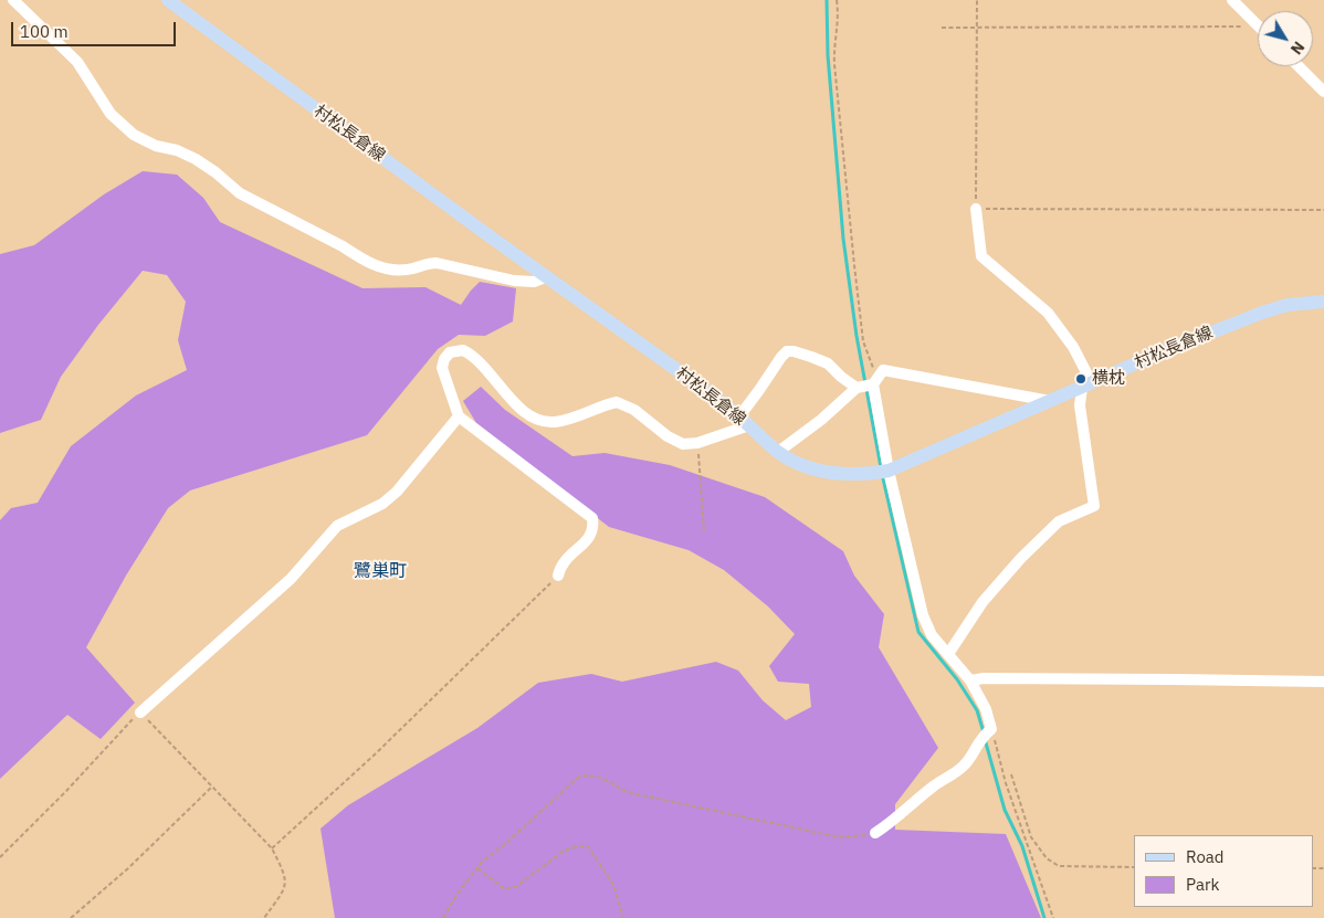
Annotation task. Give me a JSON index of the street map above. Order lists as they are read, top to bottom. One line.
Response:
{"streets":{"main road":["村松長倉線"]},"districts":["鷺巣町"],"places":["横枕"],"legend":["Road","Park"],"scale_bar":"100 m","north":"bottom right"}
